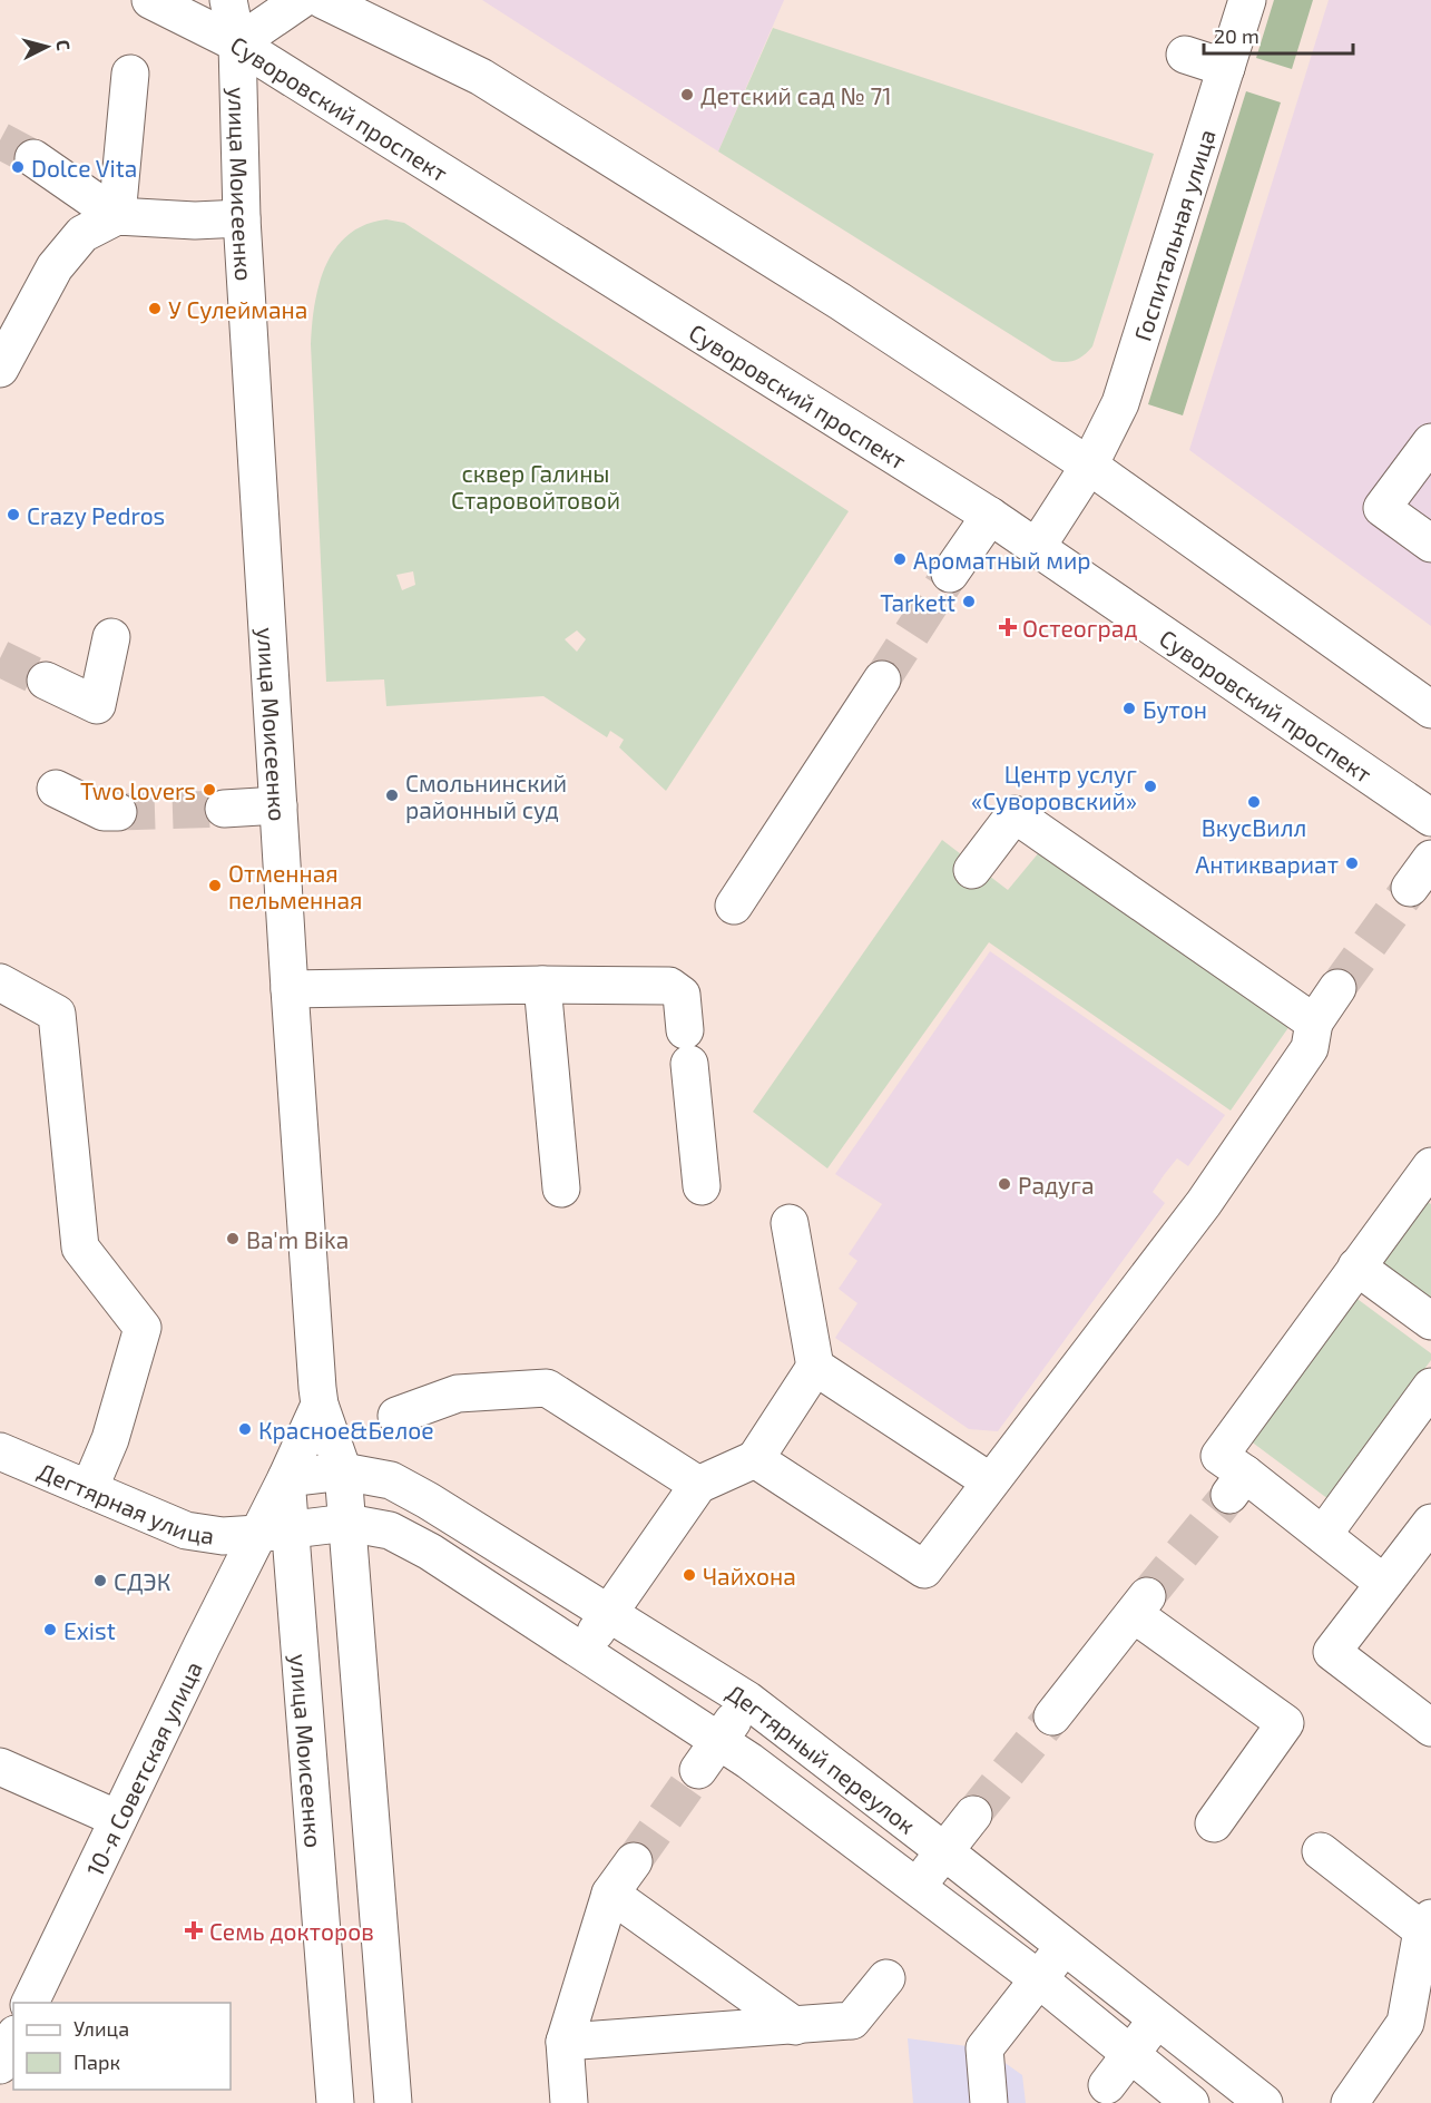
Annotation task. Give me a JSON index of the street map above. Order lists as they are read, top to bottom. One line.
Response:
{"streets":{"street":["Суворовский проспект","улица Моисеенко","Госпитальная улица","Дегтярная улица","Дегтярный переулок","10-я Советская улица"]},"crossings":[["Суворовский проспект","улица Моисеенко"],["Суворовский проспект","Госпитальная улица"],["улица Моисеенко","Дегтярная улица"],["улица Моисеенко","Дегтярный переулок"],["улица Моисеенко","10-я Советская улица"],["Дегтярная улица","Дегтярный переулок"],["Дегтярная улица","10-я Советская улица"]],"parks":["сквер Галины Старовойтовой"],"places":{"other":["Детский сад № 71","Dolce Vita","У Сулеймана","Crazy Pedros","Ароматный мир","Tarkett","Бутон","Центр услуг «Суворовский»","Two lovers","Смольнинский районный суд","ВкусВилл","Антиквариат","Отменная пельменная","Радуга","Ba'm Bika","Красное&Белое","Чайхона","СДЭК","Exist"],"health":["Остеоград","Семь докторов"]},"legend":["Улица","Парк"],"scale_bar":"20 m","north":"right"}
